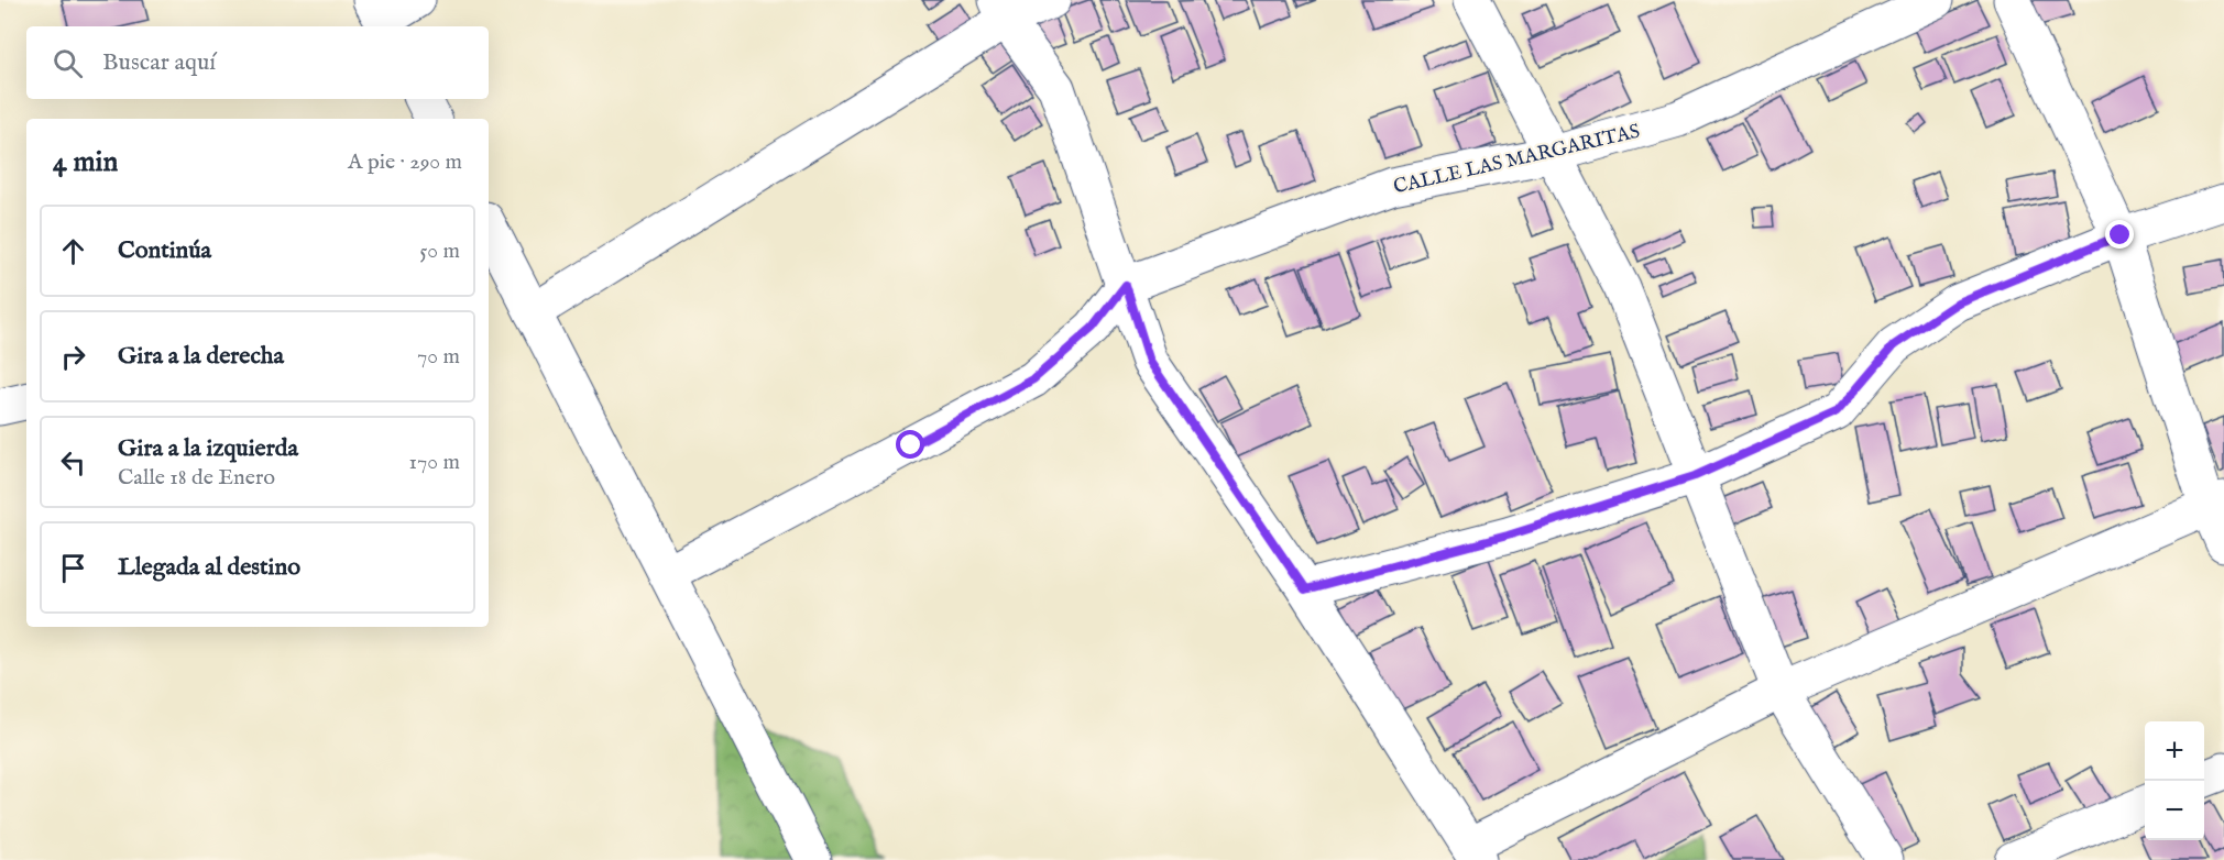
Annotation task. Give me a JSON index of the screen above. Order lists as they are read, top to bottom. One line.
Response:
{"streets":{"street":["CALLE LAS MARGARITAS"]},"page":{"search":"Buscar aquí","heading":["4 min","A pie · 290 m"],"list":[["Continúa","50 m"],["Gira a la derecha","70 m"],["Gira a la izquierda","Calle 18 de Enero","170 m"],"Llegada al destino"],"map_buttons":["+","−"]}}
